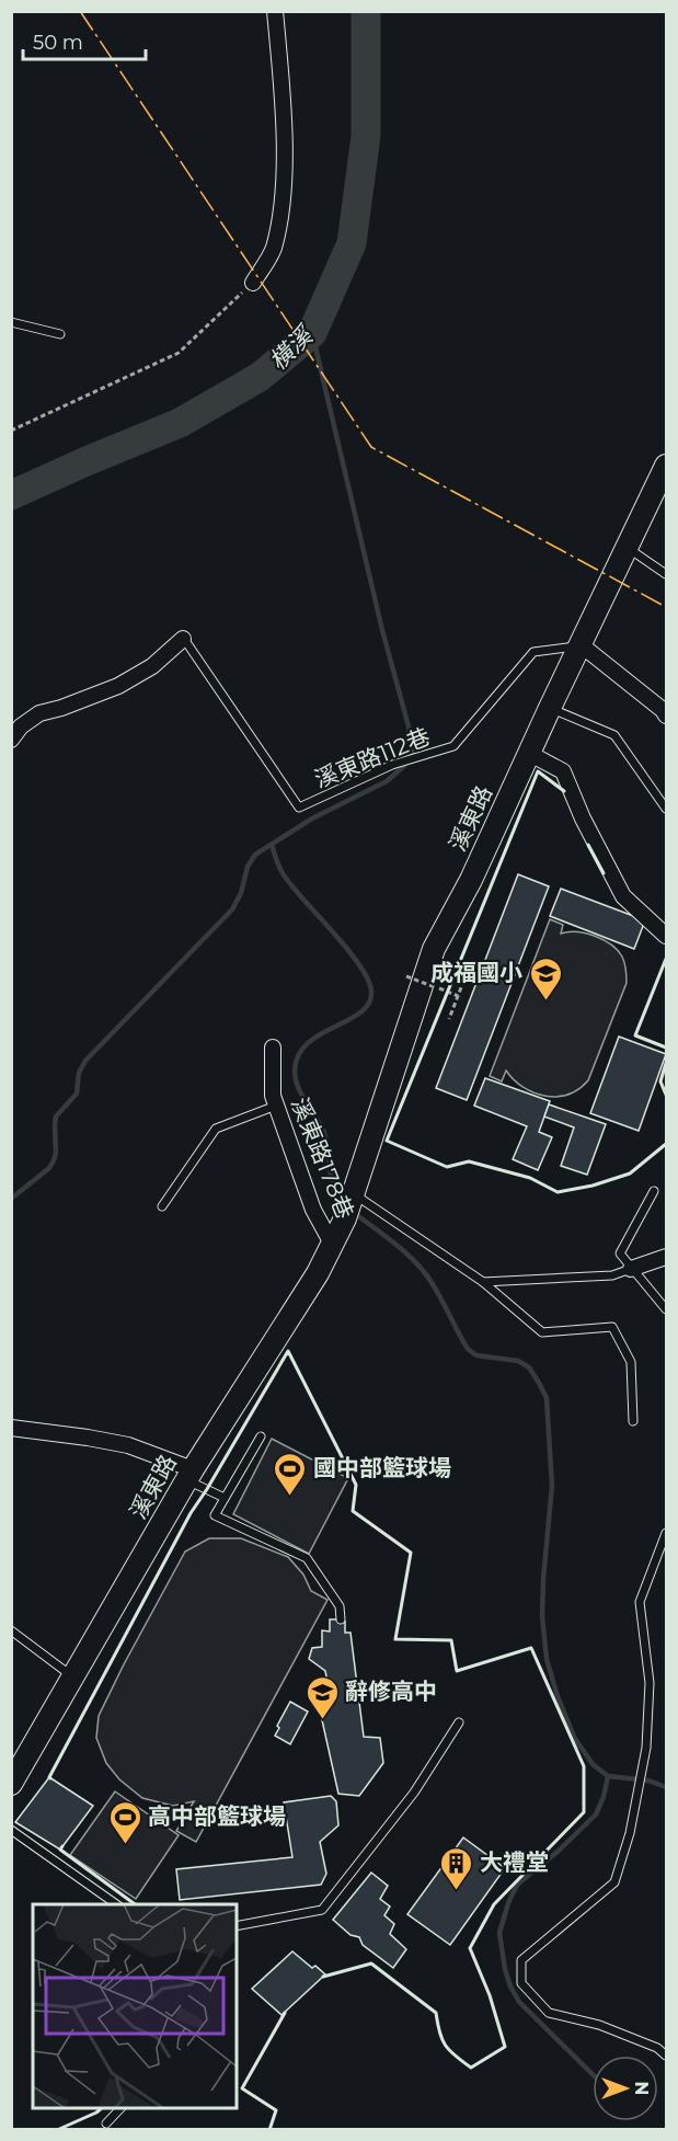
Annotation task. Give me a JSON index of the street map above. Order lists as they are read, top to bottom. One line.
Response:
{"streets":{"main road":["溪東路"],"street":["溪東路178巷"],"lane":["溪東路112巷"]},"crossings":[["溪東路112巷","溪東路"],["溪東路","溪東路178巷"]],"water":["橫溪"],"places":{"school or university":["成福國小","辭修高中"],"sports":["國中部籃球場","高中部籃球場"],"building":["大禮堂"]},"scale_bar":"50 m","north":"right"}
